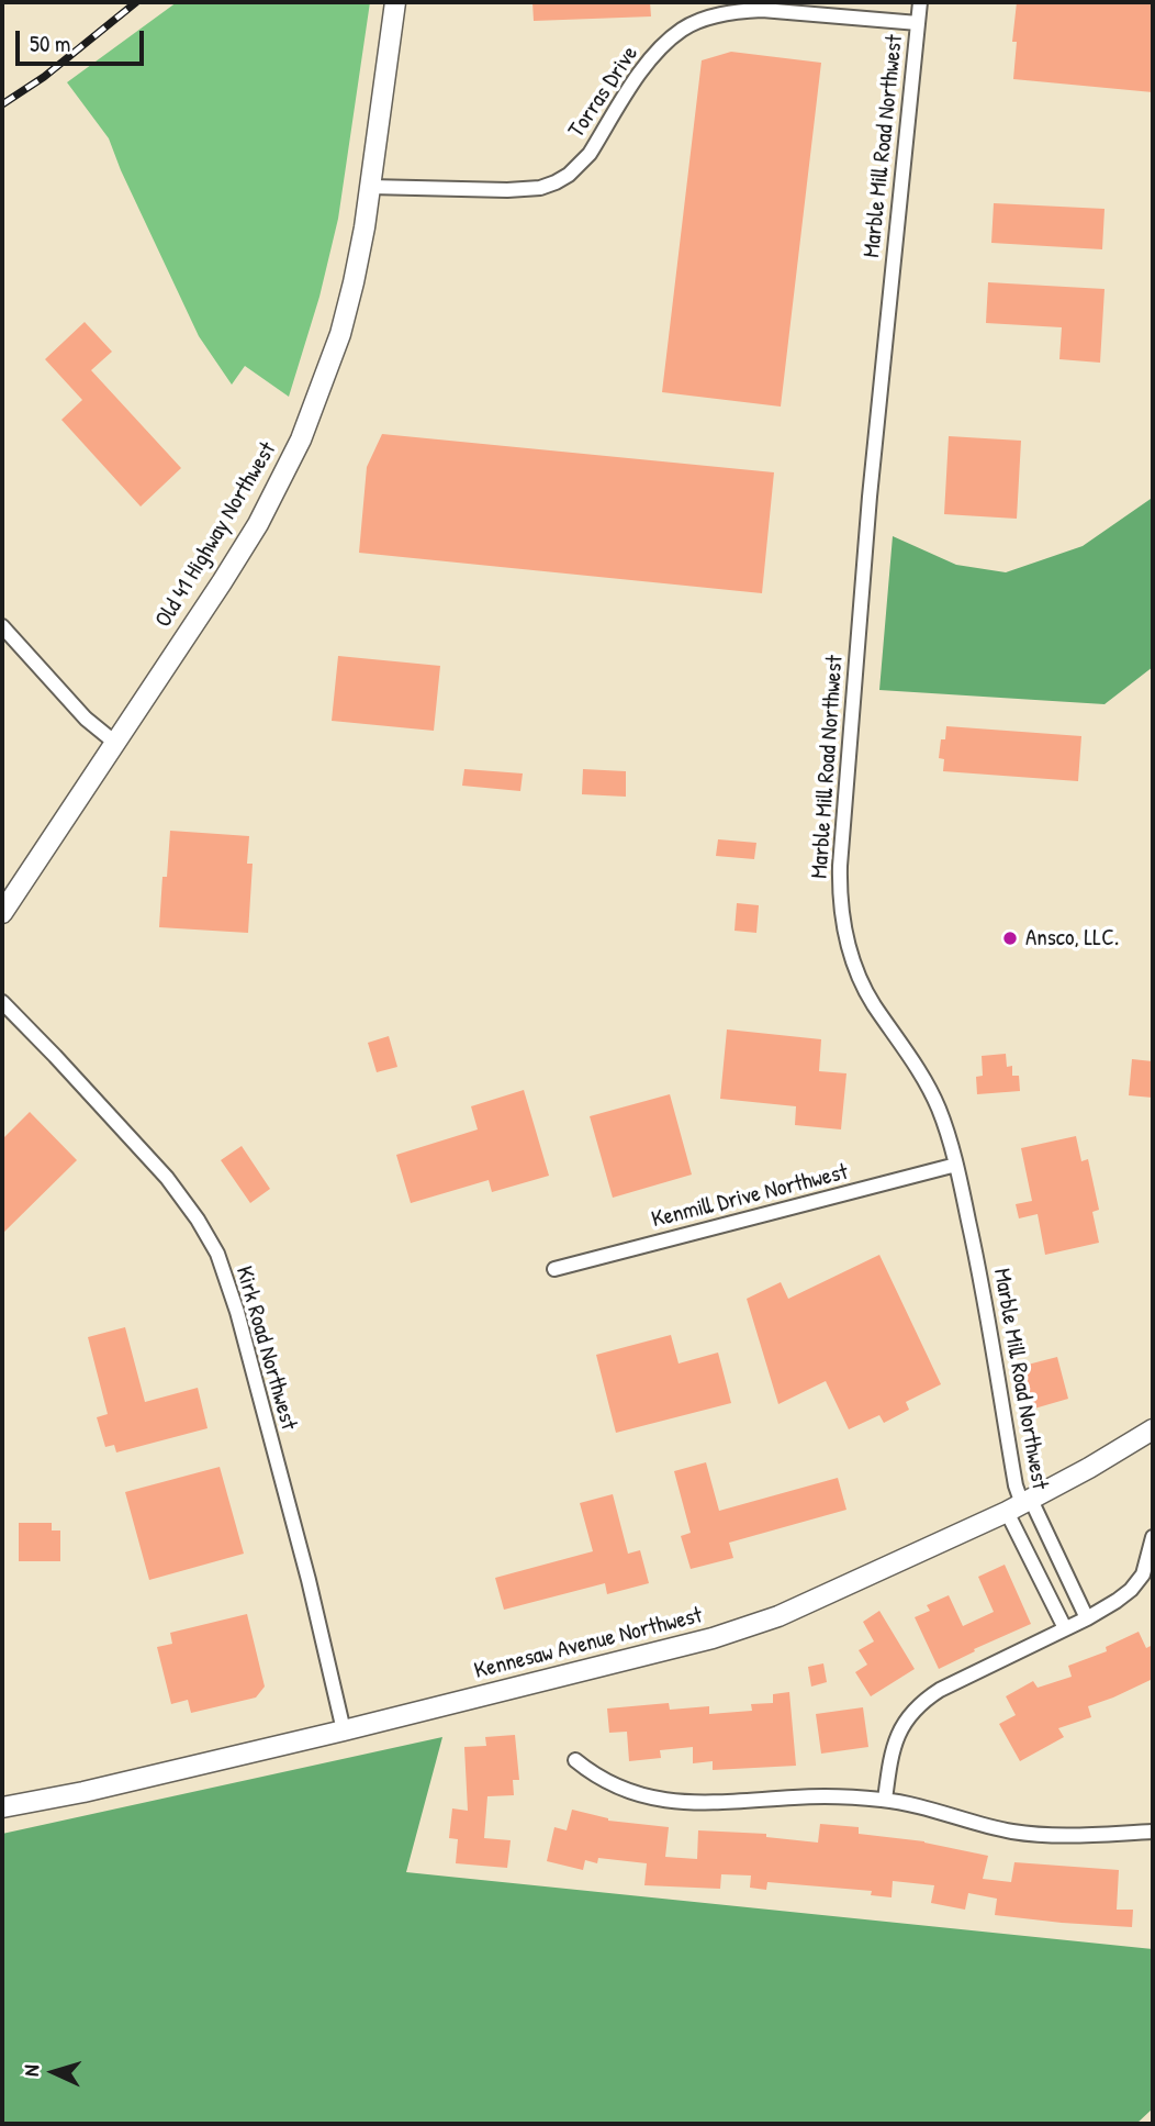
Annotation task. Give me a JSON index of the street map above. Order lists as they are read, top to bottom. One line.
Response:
{"streets":{"street":["Torras Drive","Marble Mill Road Northwest","Old 41 Highway Northwest","Kenmill Drive Northwest","Kirk Road Northwest","Kennesaw Avenue Northwest"]},"crossings":[["Torras Drive","Marble Mill Road Northwest"],["Torras Drive","Old 41 Highway Northwest"],["Marble Mill Road Northwest","Kenmill Drive Northwest"],["Marble Mill Road Northwest","Kennesaw Avenue Northwest"],["Kirk Road Northwest","Kennesaw Avenue Northwest"]],"places":["Ansco, LLC."],"scale_bar":"50 m","north":"left"}
